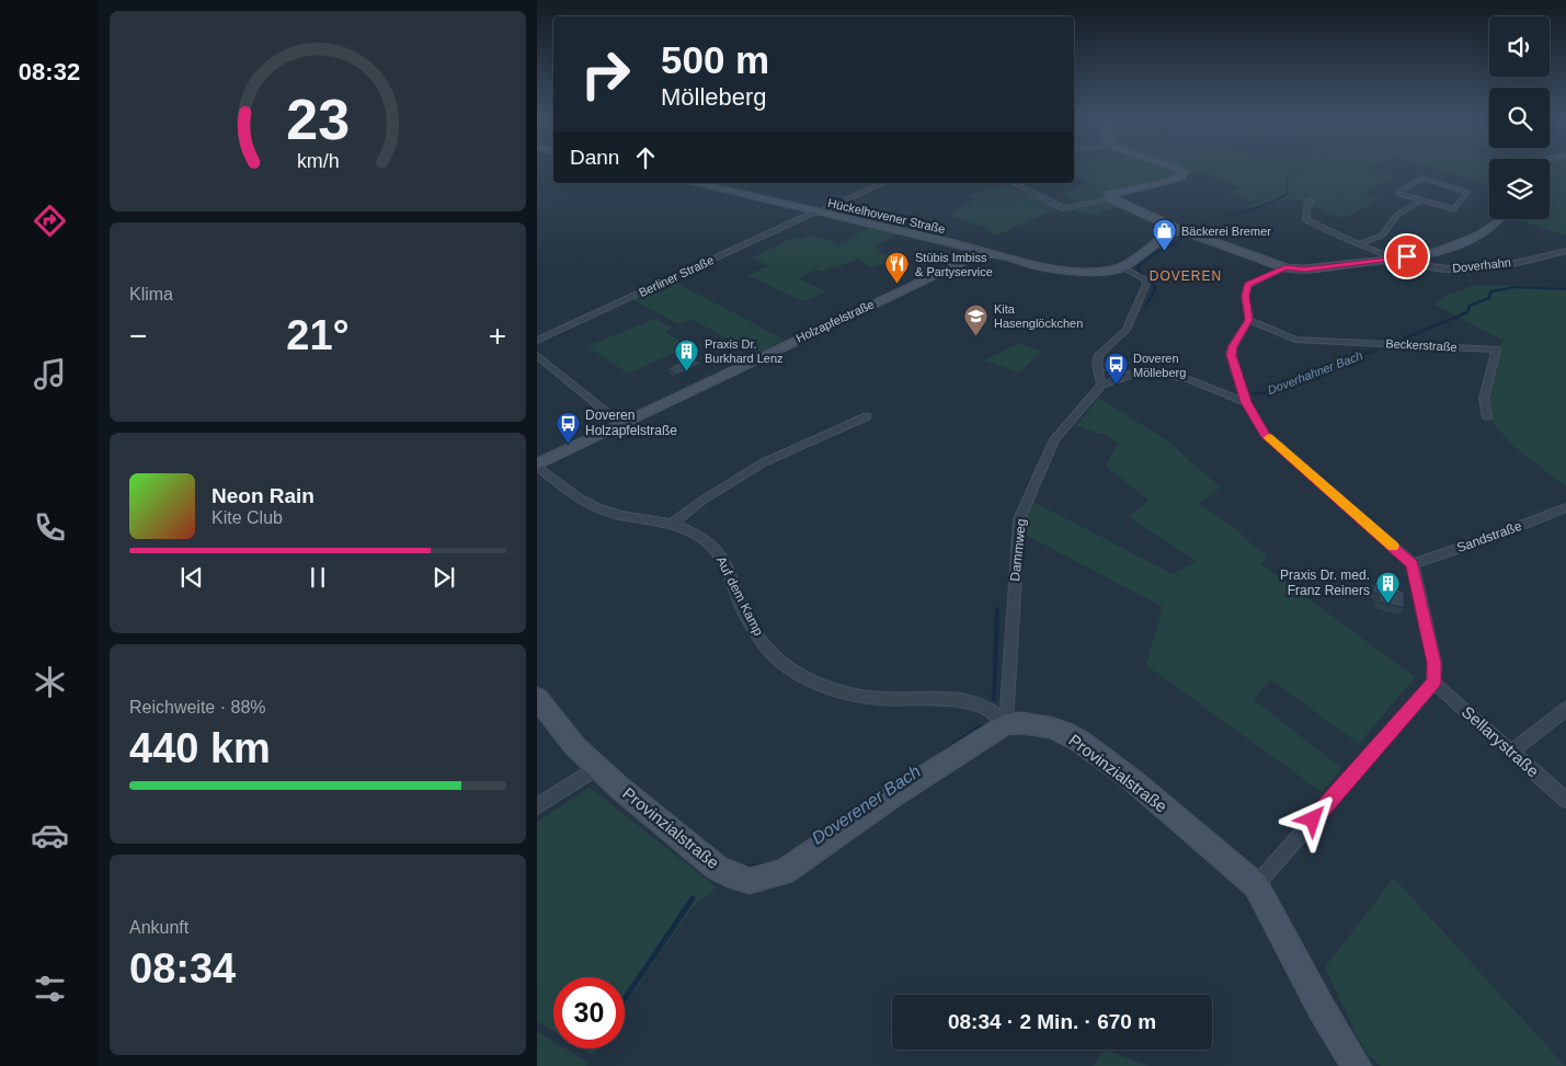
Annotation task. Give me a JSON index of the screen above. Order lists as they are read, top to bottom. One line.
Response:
{"streets":{"street":["Hückelhovener Straße","Doverhahn","Berliner Straße","Holzapfelstraße","Beckerstraße","Sandstraße","Dammweg","Auf dem Kamp","Sellarystraße","Provinzialstraße"]},"crossings":[["Hückelhovener Straße","Berliner Straße"],["Hückelhovener Straße","Holzapfelstraße"],["Holzapfelstraße","Auf dem Kamp"],["Dammweg","Auf dem Kamp"],["Dammweg","Provinzialstraße"],["Auf dem Kamp","Provinzialstraße"]],"districts":["DOVEREN"],"water":["Doverhahner Bach","Doverener Bach"],"places":{"shop":["Bäckerei Bremer"],"restaurant":["Stübis Imbiss & Partyservice"],"school or university":["Kita Hasenglöckchen"],"building":["Praxis Dr. Burkhard Lenz","Praxis Dr. med. Franz Reiners"],"bus stop":["Doveren Mölleberg","Doveren Holzapfelstraße"]},"page":{"tabs":"08:32","turn":["500 m","Mölleberg"],"then":"Dann","tile":["Klima",["Reichweite · 88%","440 km"],["Ankunft","08:34"]],"heat":["−","21°","+"],"song":["Neon Rain","Kite Club"],"limit":"30","trip":"08:34 · 2 Min. · 670 m","gauge":["23","km/h"]}}
